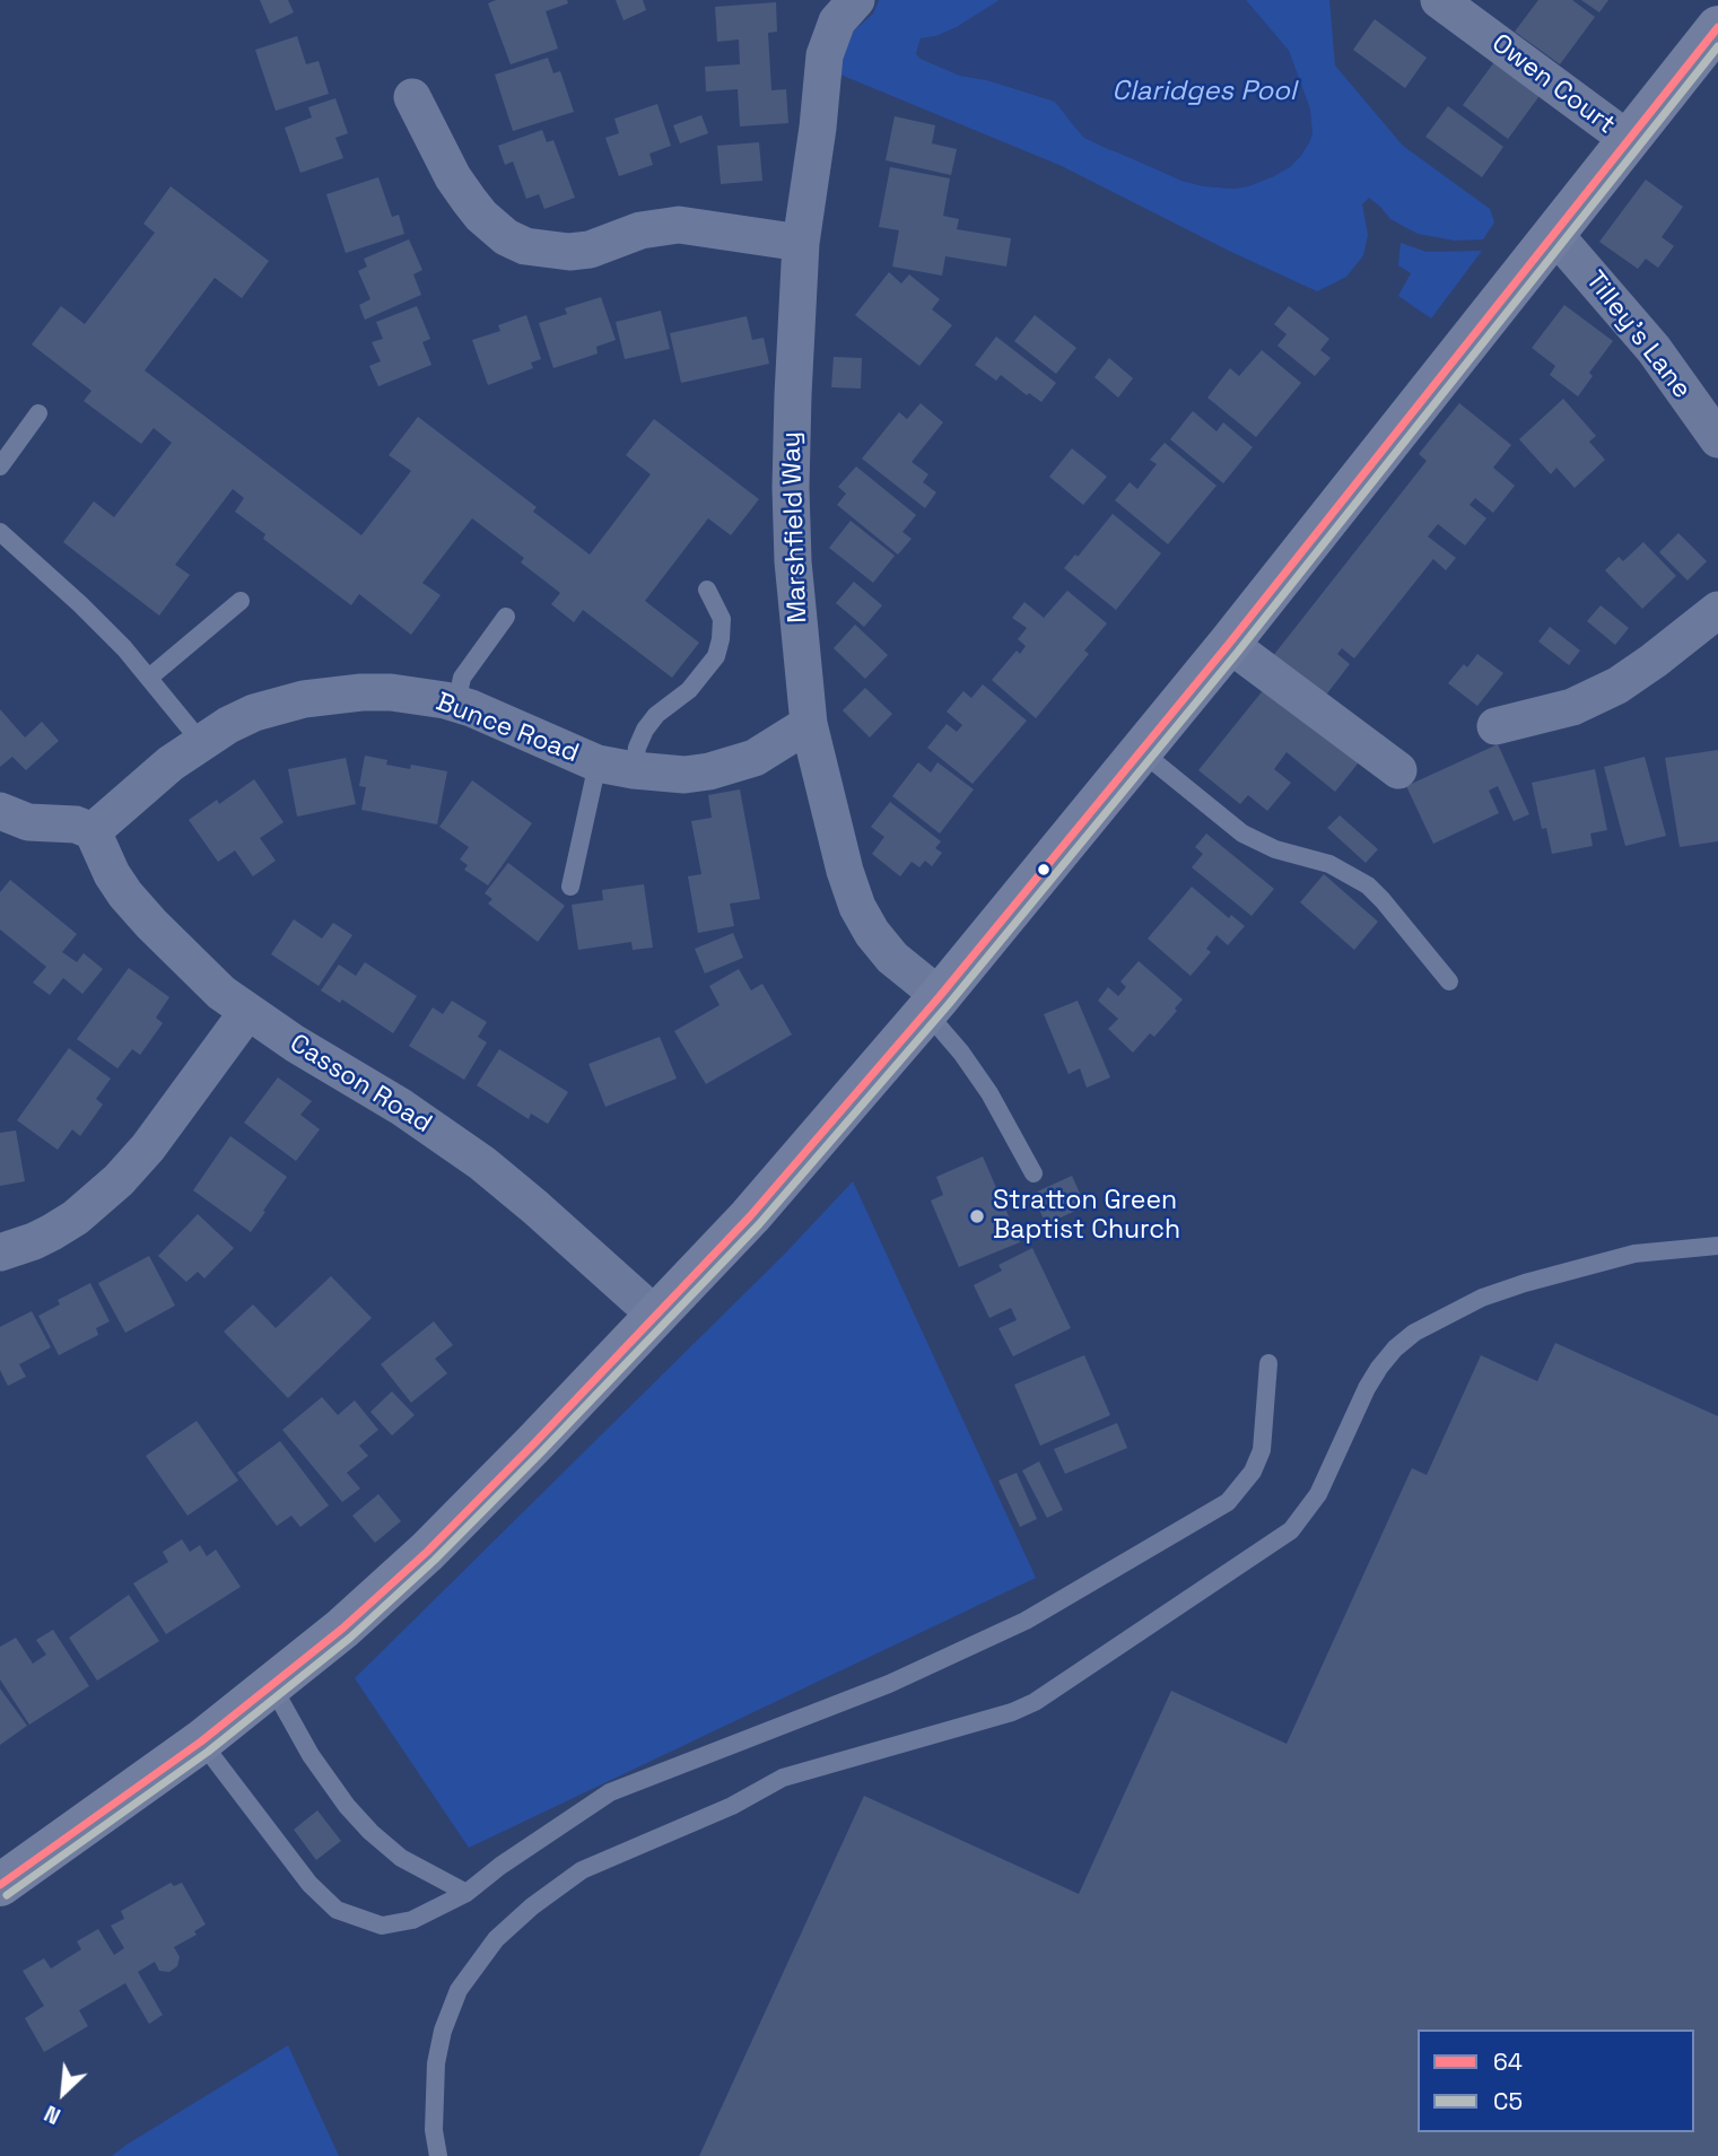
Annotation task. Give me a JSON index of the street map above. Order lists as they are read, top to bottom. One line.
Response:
{"streets":{"street":["Owen Court","Tilley's Lane","Marshfield Way","Bunce Road","Casson Road"]},"crossings":[["Marshfield Way","Bunce Road"],["Bunce Road","Casson Road"]],"water":["Claridges Pool"],"places":["Stratton Green Baptist Church"],"lines":["transit line 64","transit line C5"],"legend":["64","C5"],"north":"bottom left"}
